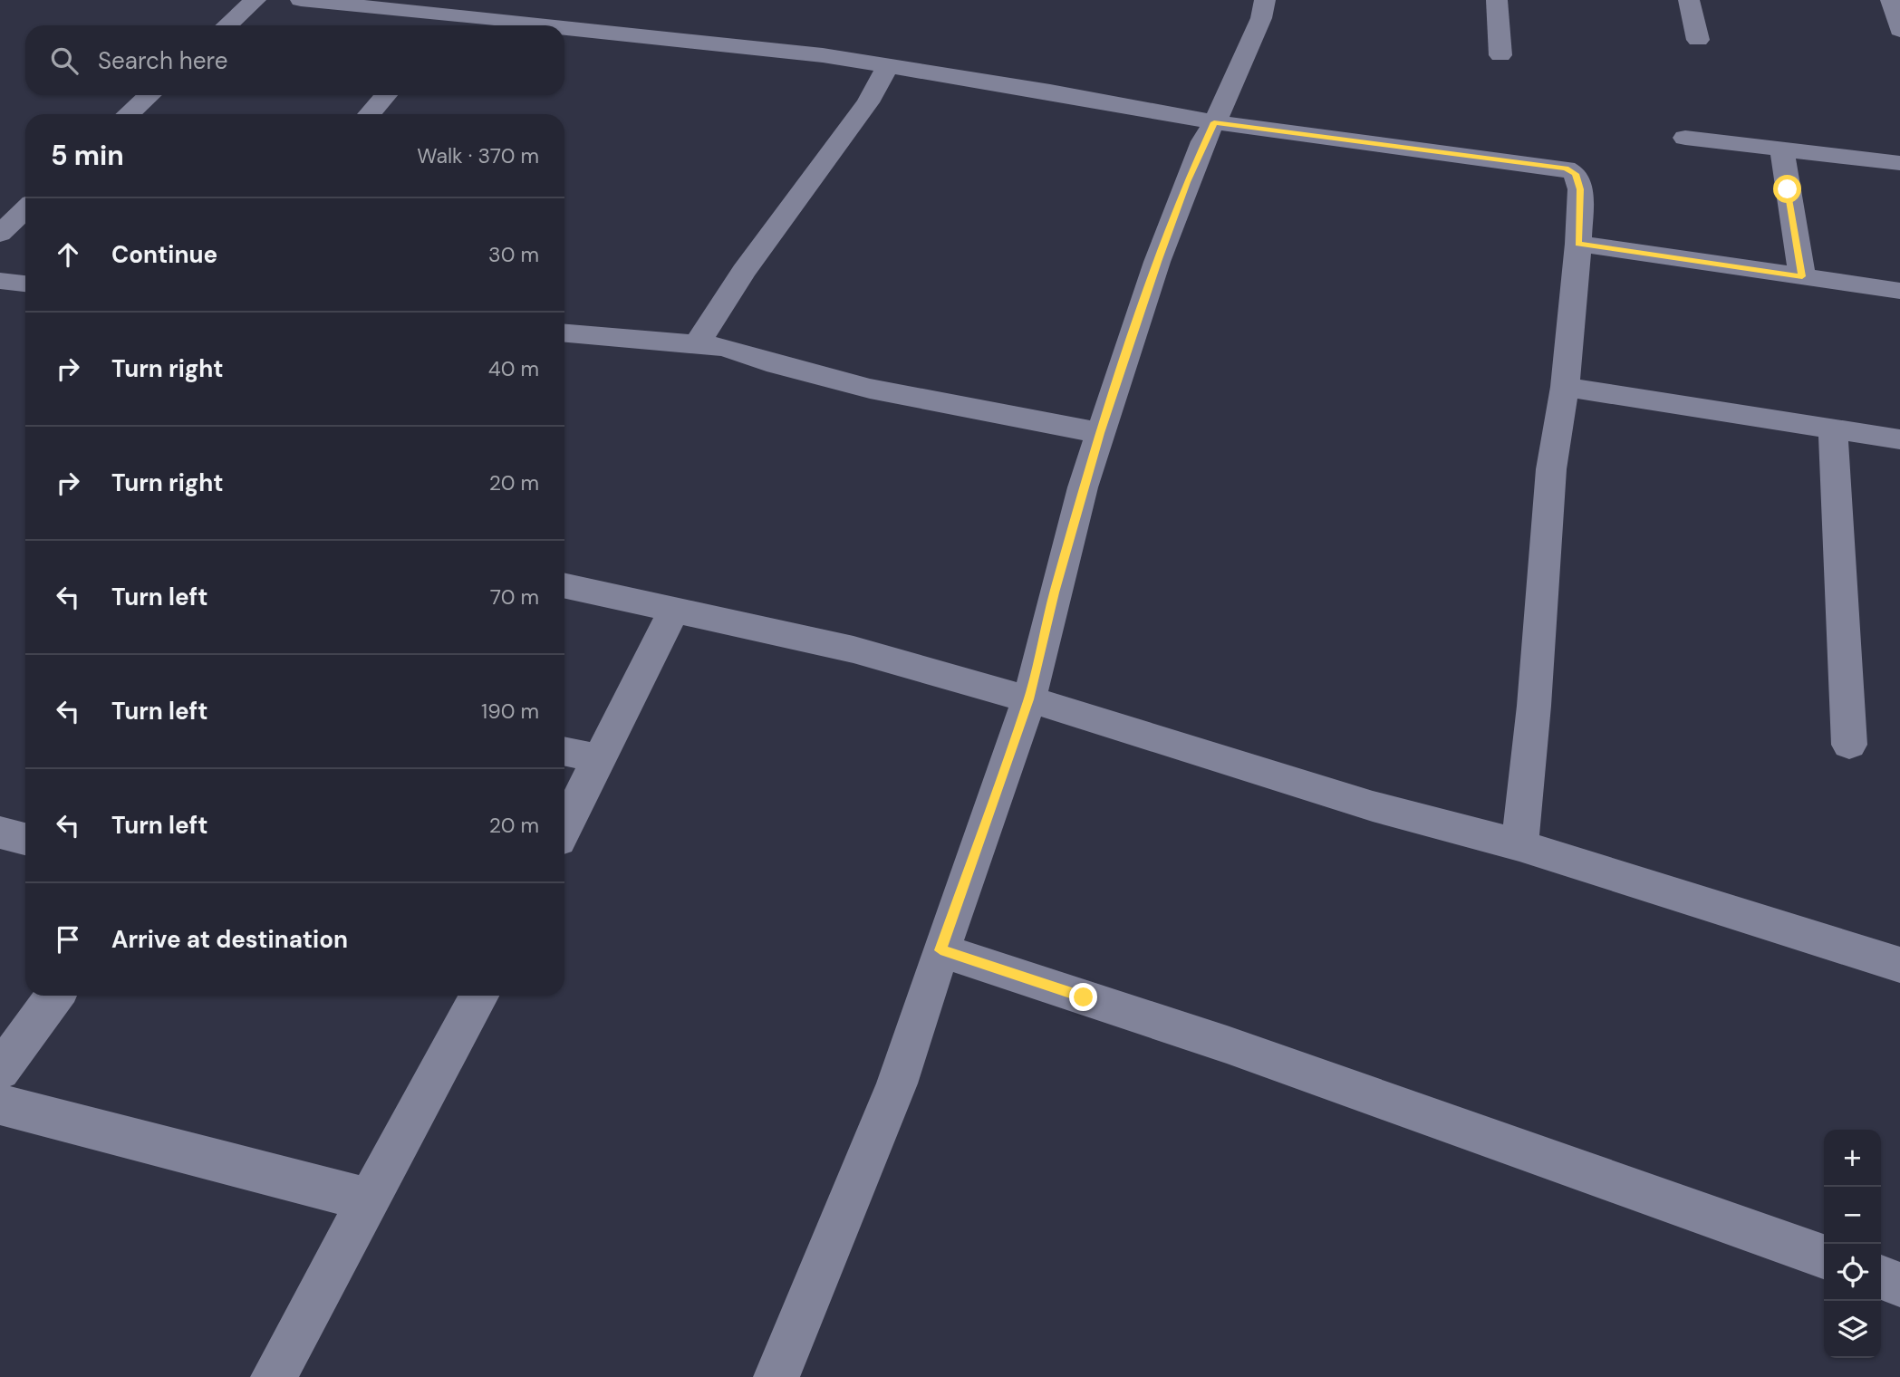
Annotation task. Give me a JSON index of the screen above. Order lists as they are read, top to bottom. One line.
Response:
{"page":{"search":"Search here","heading":["5 min","Walk · 370 m"],"list":[["Continue","30 m"],["Turn right","40 m"],["Turn right","20 m"],["Turn left","70 m"],["Turn left","190 m"],["Turn left","20 m"],"Arrive at destination"],"map_buttons":["+","−"]}}
